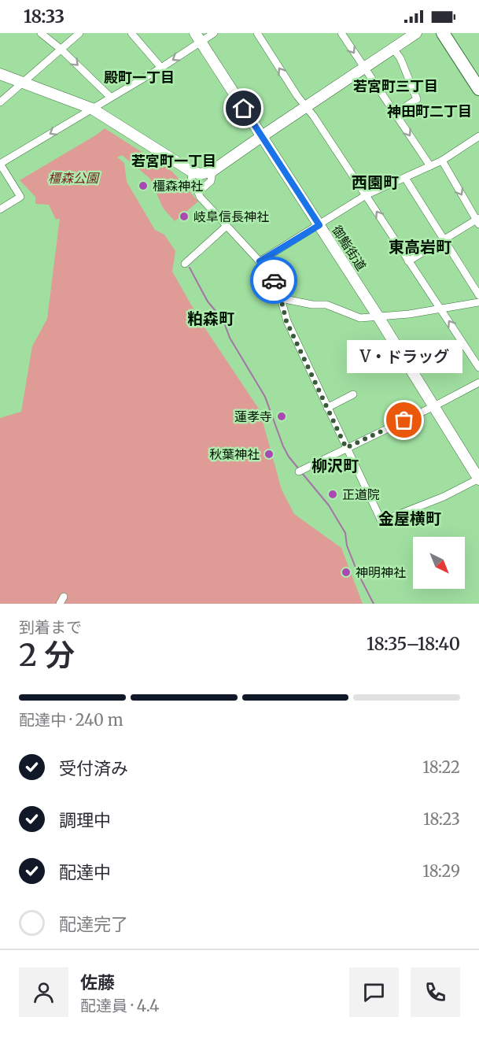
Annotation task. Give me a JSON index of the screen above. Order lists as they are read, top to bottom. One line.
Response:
{"streets":{"street":["御鮨街道"]},"districts":["殿町一丁目","若宮町三丁目","神田町二丁目","若宮町一丁目","西園町","東高岩町","粕森町","柳沢町","金屋横町"],"parks":["橿森公園"],"places":["橿森神社","岐阜信長神社","蓮孝寺","V・ドラッグ","秋葉神社","正道院","神明神社"],"north":"bottom right","page":{"status":"18:33","bubble":"V・ドラッグ","heading":["2 分","到着まで","18:35–18:40"],"panel":["佐藤","配達員 · 4.4"],"bar":"配達中 · 240 m","list":[["受付済み","18:22"],["調理中","18:23"],["配達中","18:29"],"配達完了"]}}
